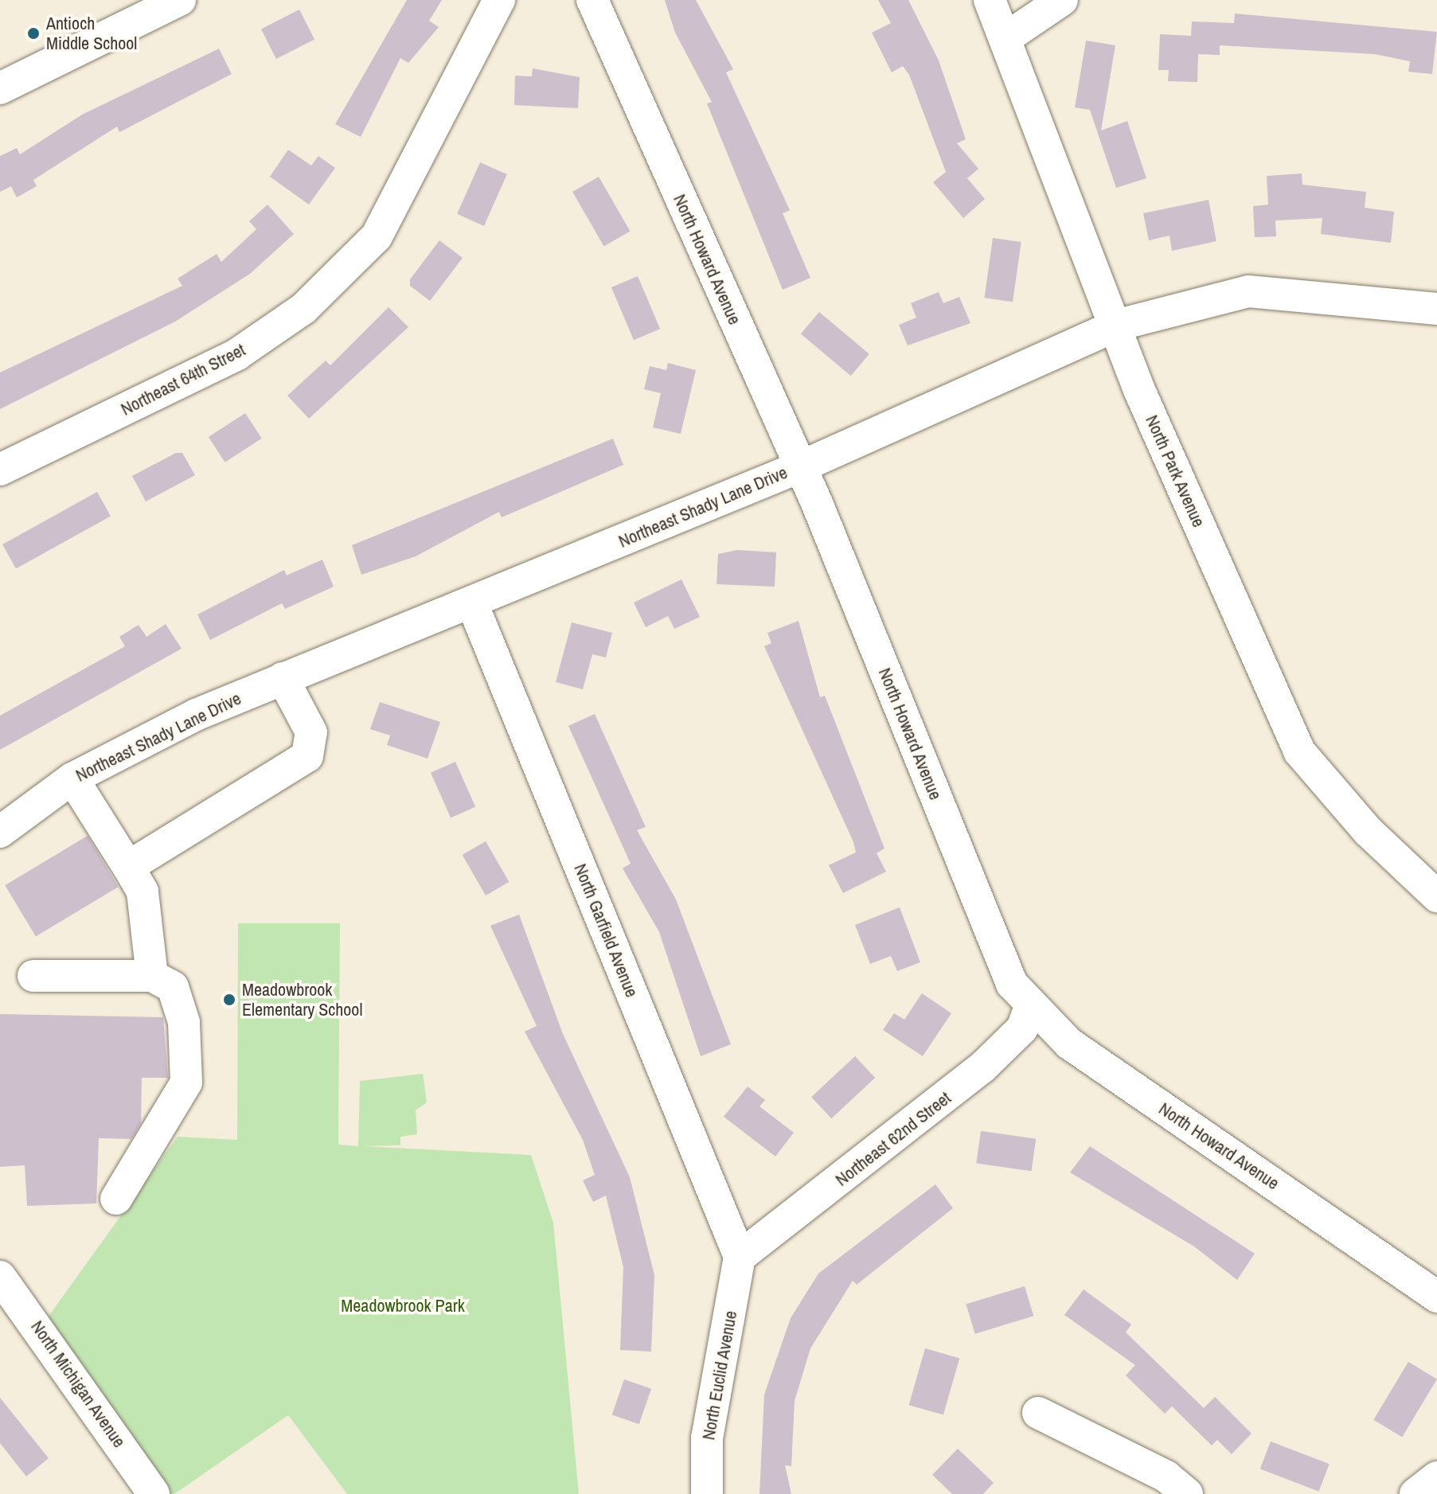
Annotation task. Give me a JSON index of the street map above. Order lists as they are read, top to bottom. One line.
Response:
{"streets":{"street":["North Howard Avenue","Northeast 64th Street","North Park Avenue","Northeast Shady Lane Drive","North Garfield Avenue","Northeast 62nd Street","North Euclid Avenue","North Michigan Avenue"]},"crossings":[["North Howard Avenue","Northeast Shady Lane Drive"],["North Howard Avenue","Northeast 62nd Street"],["North Park Avenue","Northeast Shady Lane Drive"],["Northeast Shady Lane Drive","North Garfield Avenue"],["North Garfield Avenue","Northeast 62nd Street"],["North Garfield Avenue","North Euclid Avenue"],["Northeast 62nd Street","North Euclid Avenue"]],"parks":["Meadowbrook Park"],"places":["Antioch Middle School","Meadowbrook Elementary School"]}
